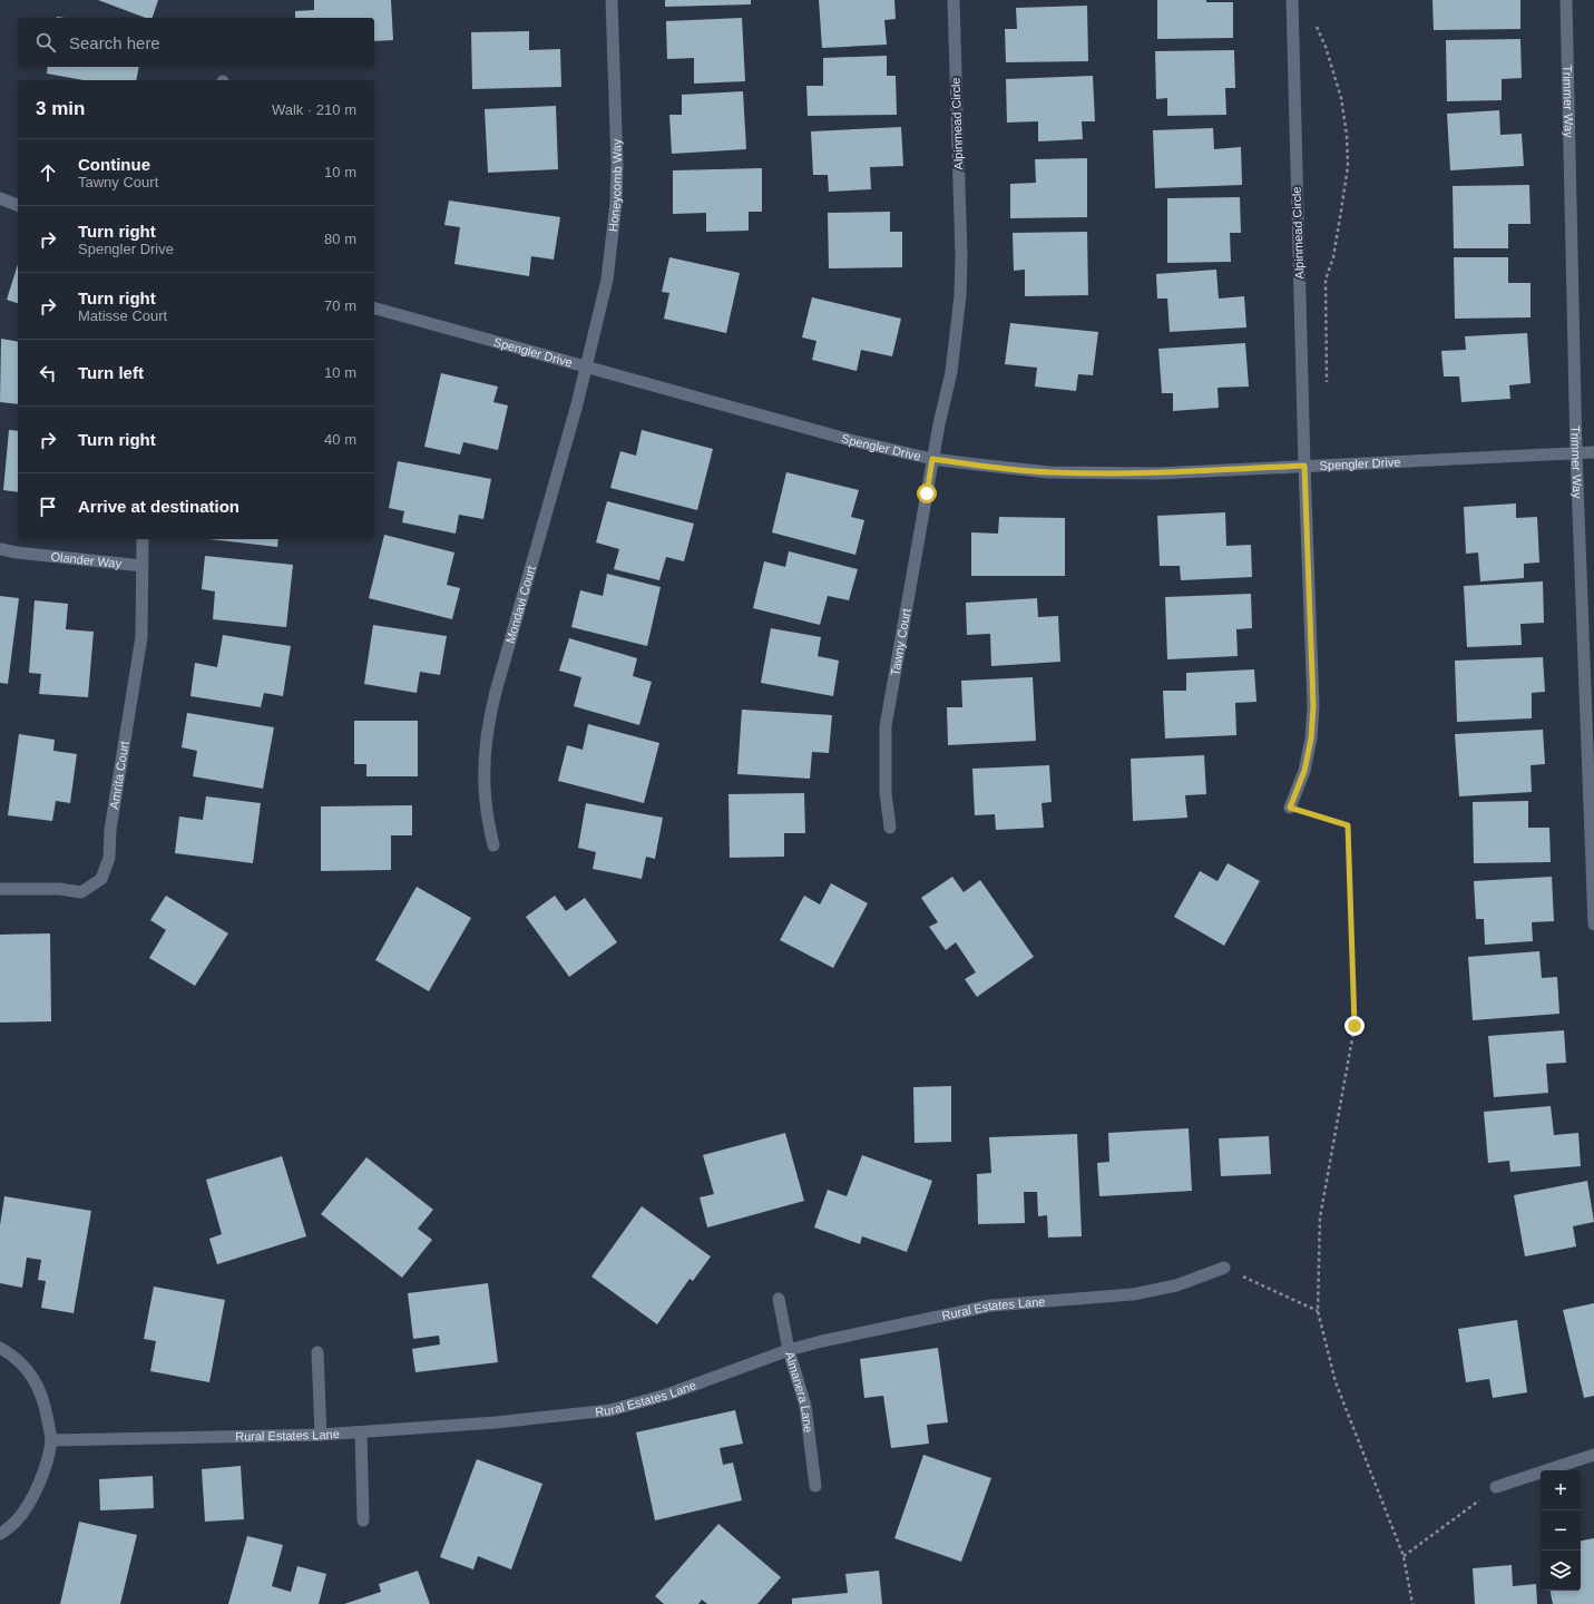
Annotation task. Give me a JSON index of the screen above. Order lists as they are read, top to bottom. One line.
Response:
{"streets":{"street":["Trimmer Way","Alpinmead Circle","Honeycomb Way","Spengler Drive","Olander Way","Mondavi Court","Tawny Court","Amrita Court","Rural Estates Lane","Almanera Lane"]},"crossings":[["Trimmer Way","Spengler Drive"],["Alpinmead Circle","Spengler Drive"],["Alpinmead Circle","Tawny Court"],["Honeycomb Way","Spengler Drive"],["Honeycomb Way","Mondavi Court"],["Spengler Drive","Mondavi Court"],["Spengler Drive","Tawny Court"],["Olander Way","Amrita Court"],["Rural Estates Lane","Almanera Lane"]],"page":{"search":"Search here","heading":["3 min","Walk · 210 m"],"list":[["Continue","Tawny Court","10 m"],["Turn right","Spengler Drive","80 m"],["Turn right","Matisse Court","70 m"],["Turn left","10 m"],["Turn right","40 m"],"Arrive at destination"],"map_buttons":["+","−"]}}
